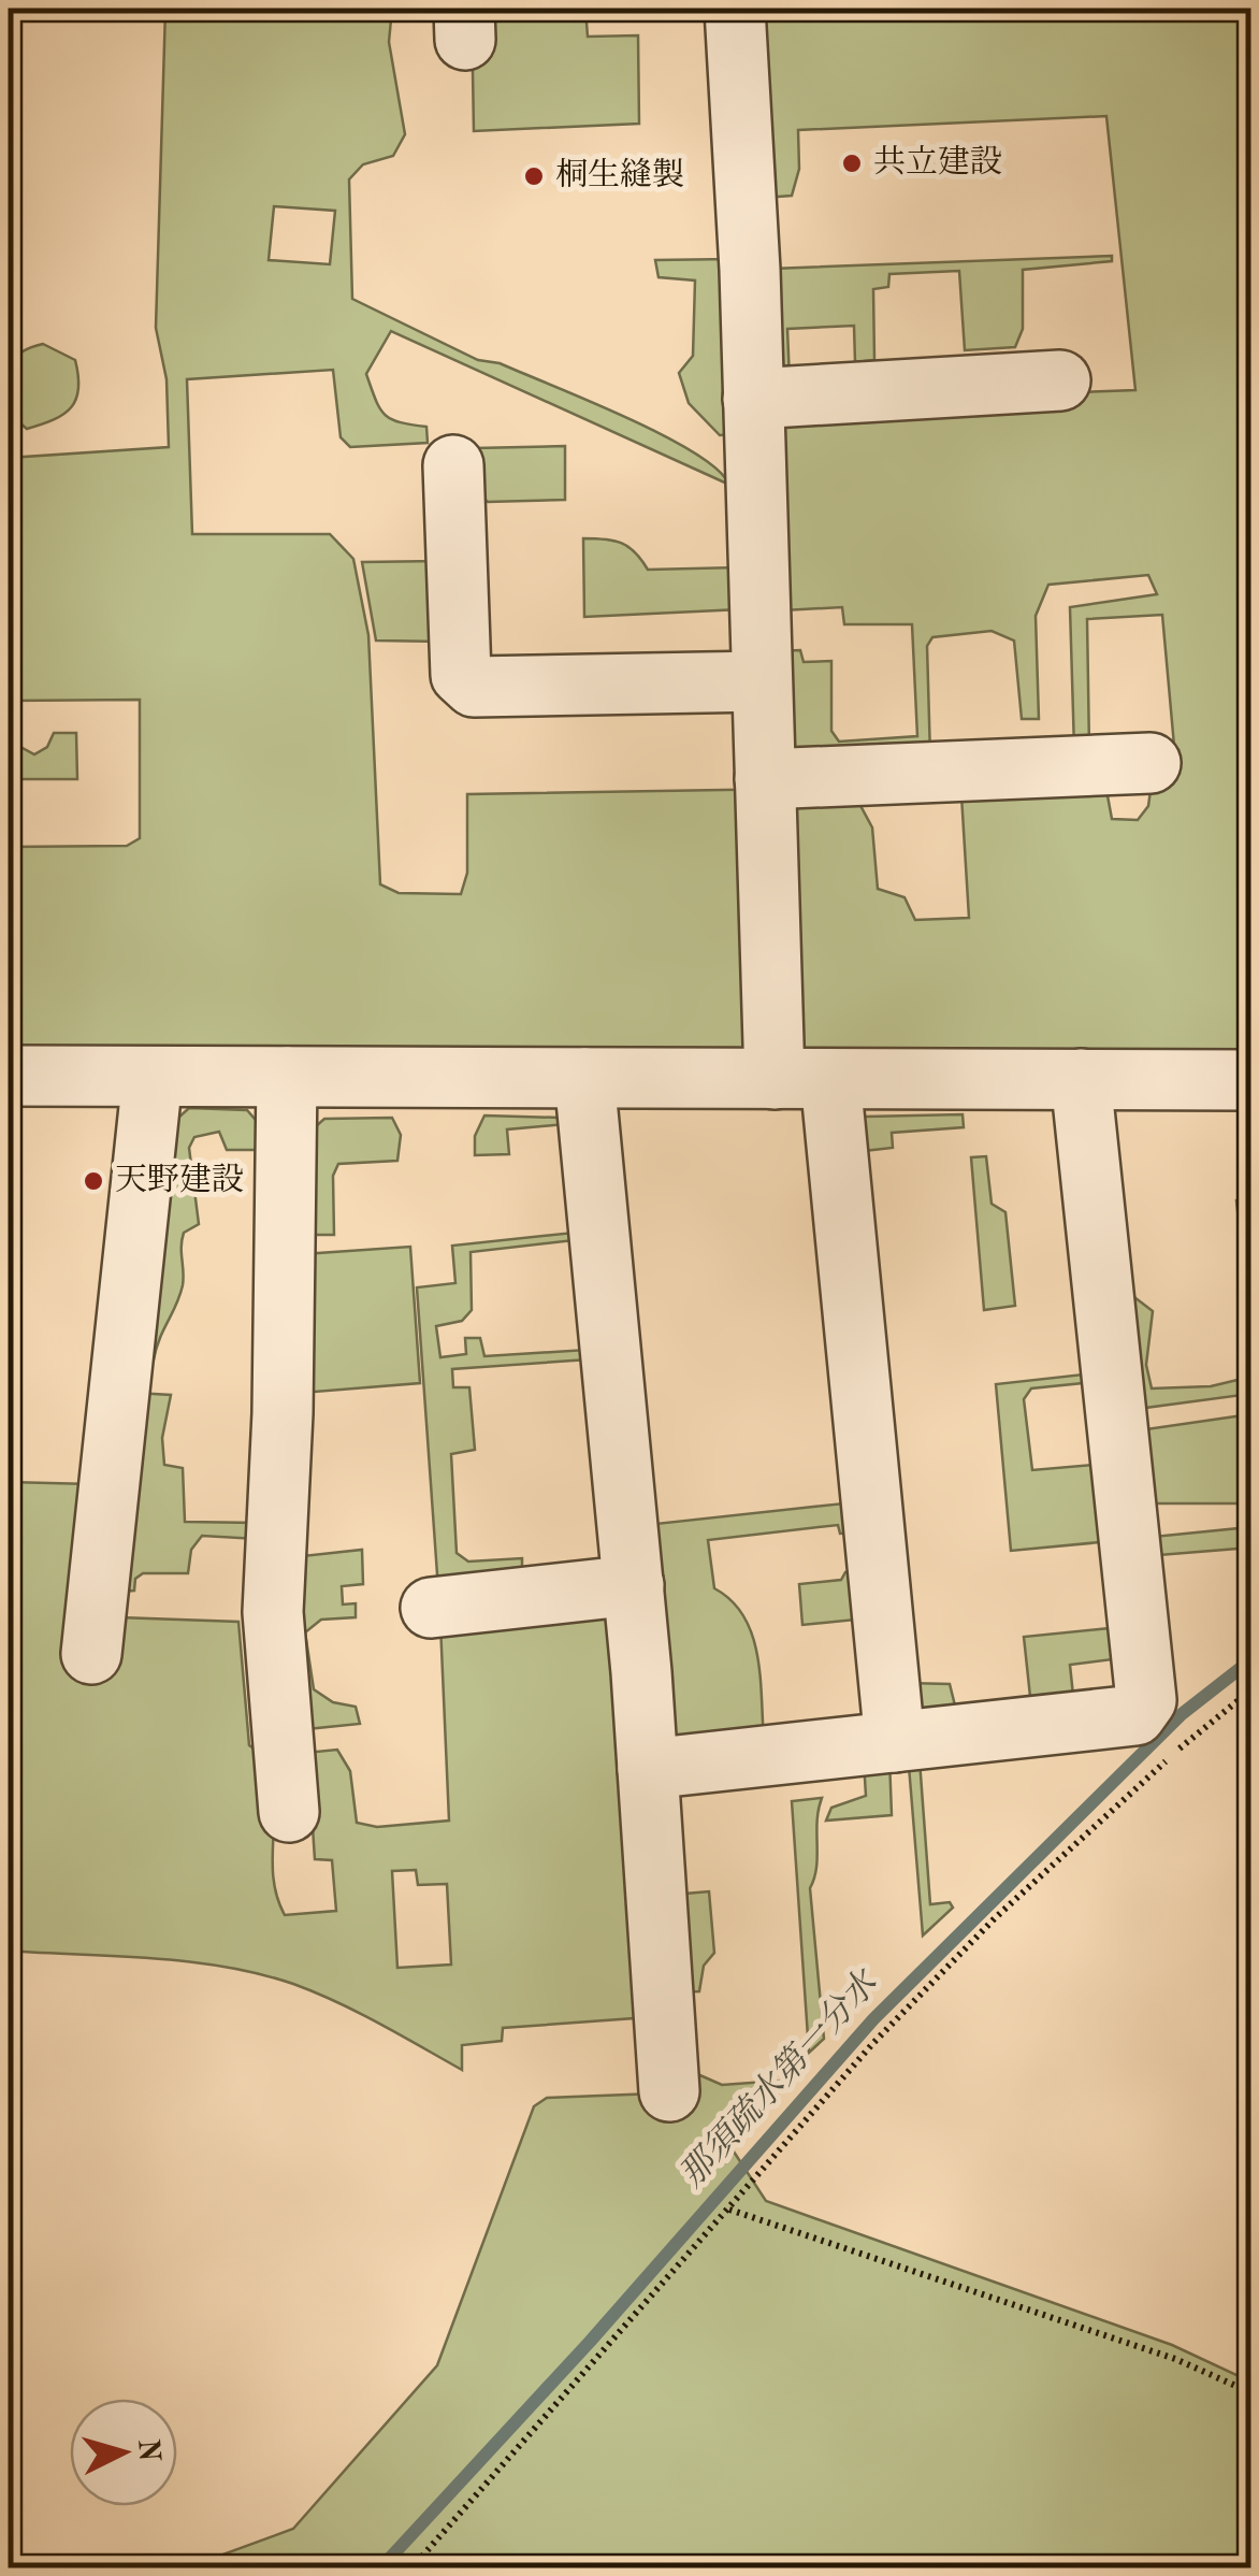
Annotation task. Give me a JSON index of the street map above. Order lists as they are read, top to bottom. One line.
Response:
{"water":["那須疏水第一分水"],"places":["共立建設","桐生縫製","天野建設"],"north":"right"}
